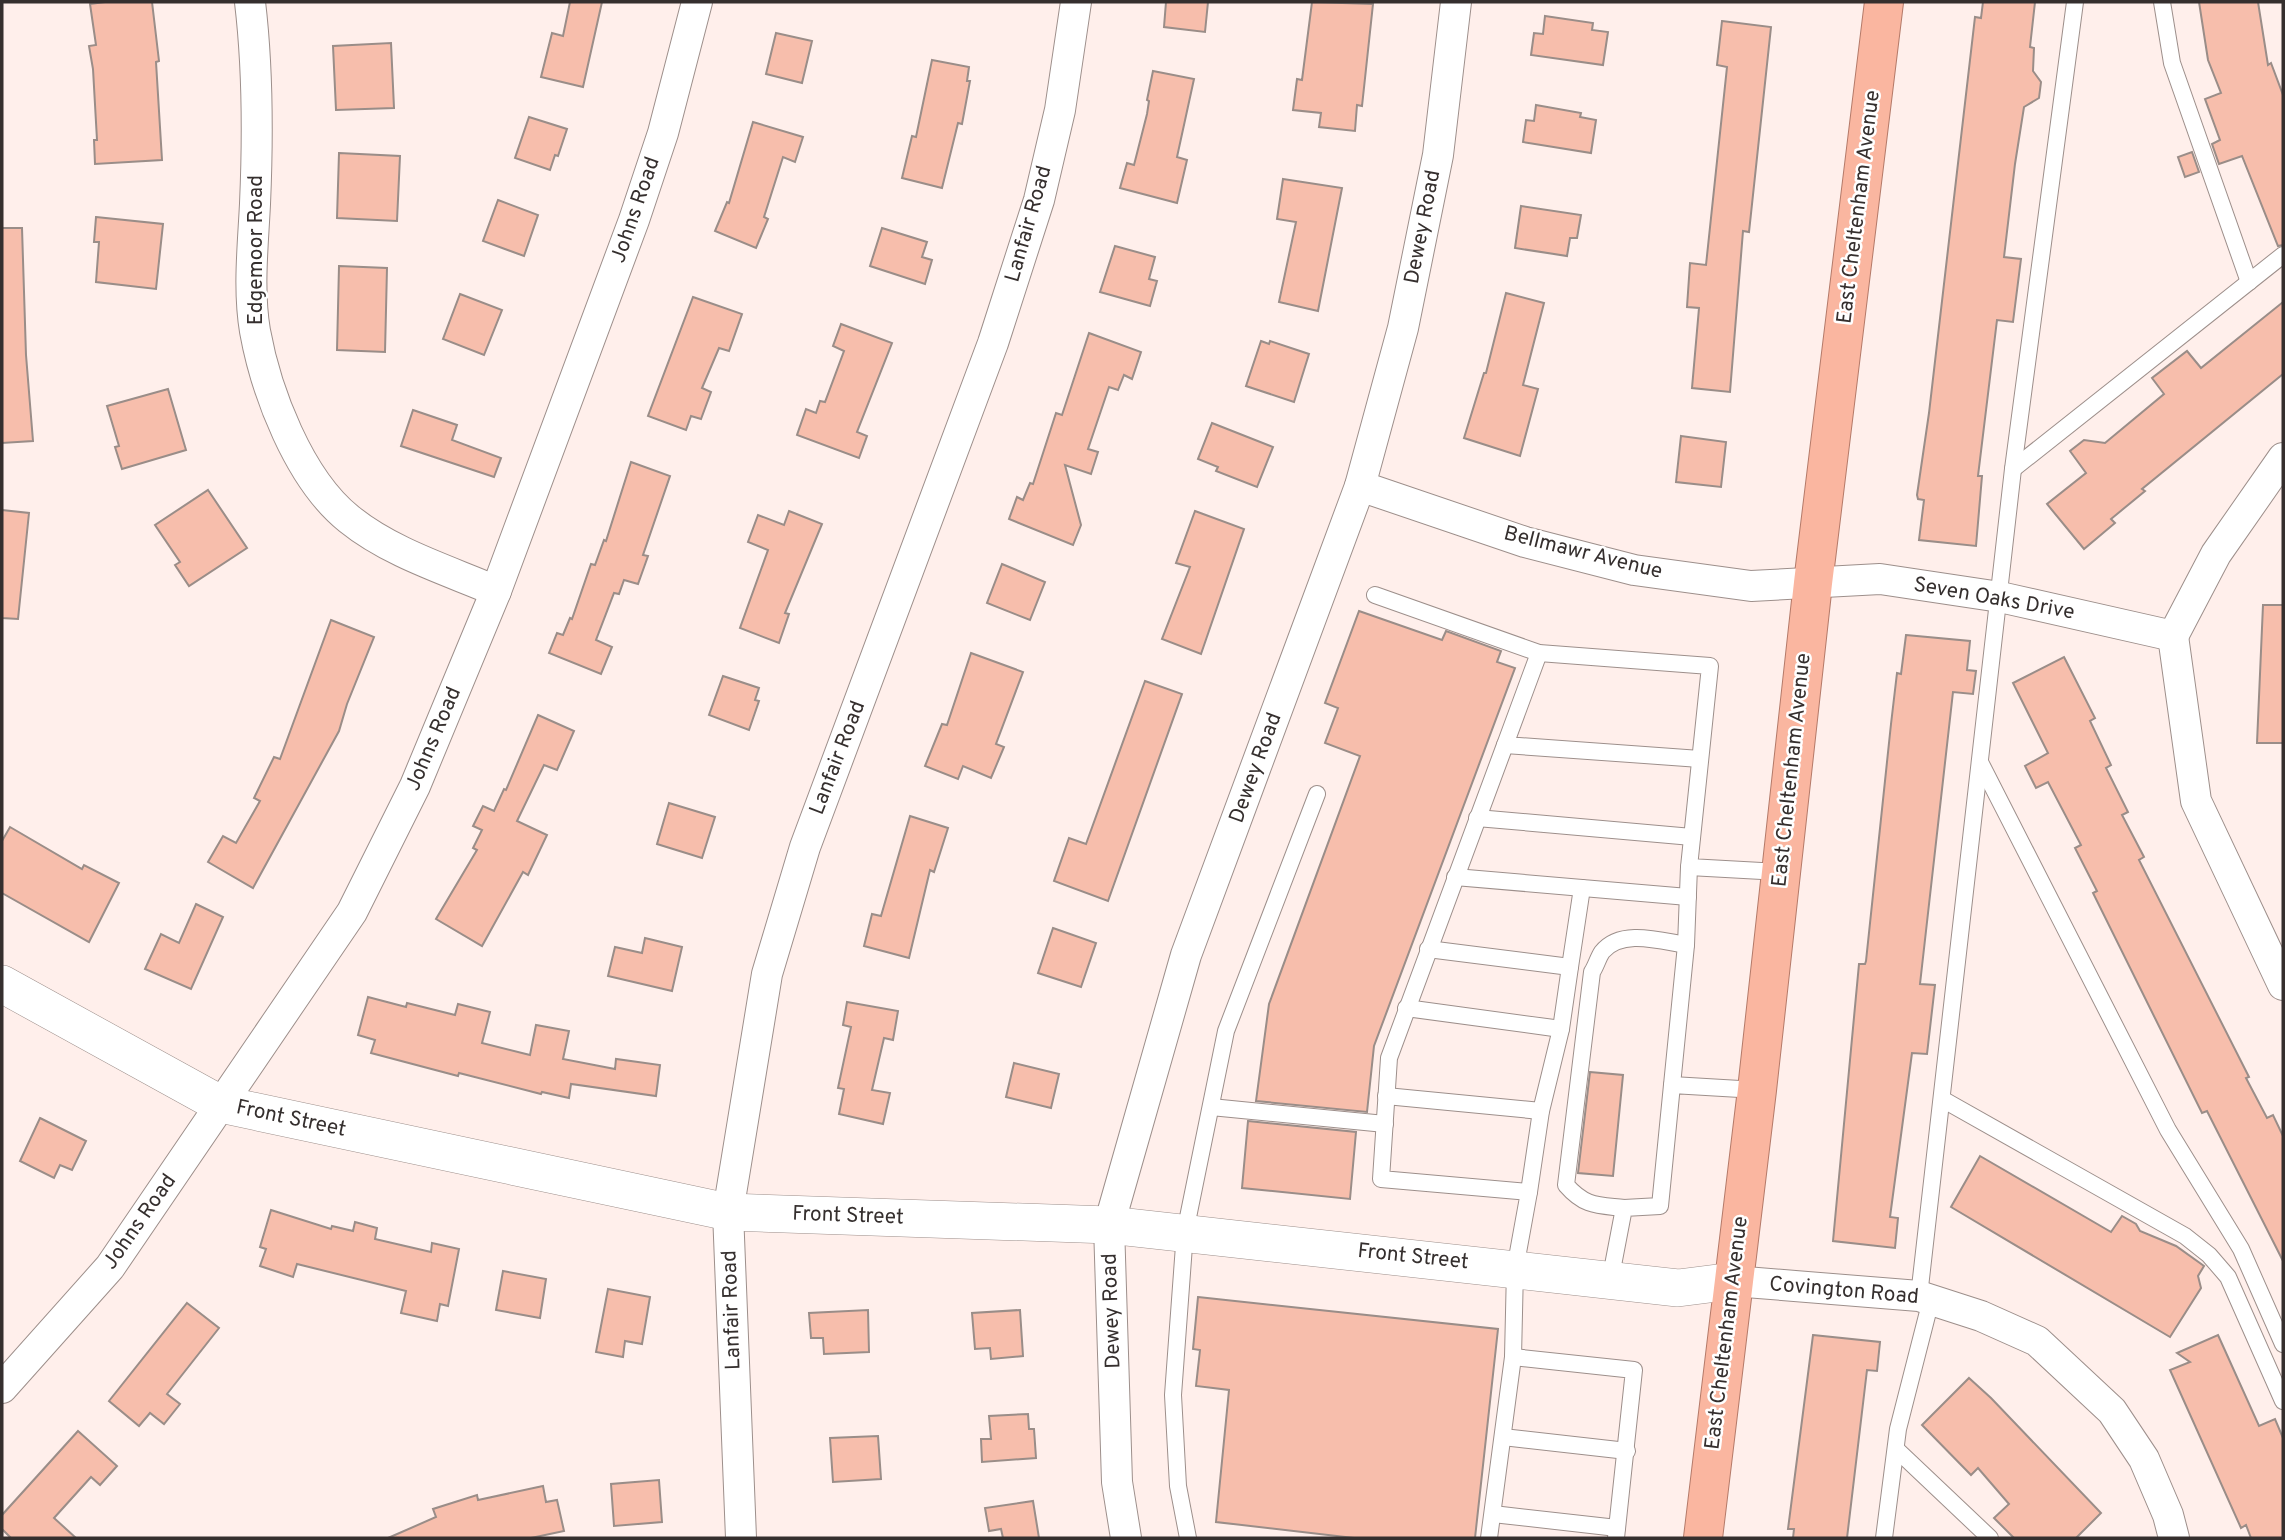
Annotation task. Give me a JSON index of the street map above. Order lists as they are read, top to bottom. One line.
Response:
{"streets":{"highway":["East Cheltenham Avenue"],"street":["Johns Road","Lanfair Road","Dewey Road","Edgemoor Road","Bellmawr Avenue","Seven Oaks Drive","Front Street","Covington Road"]},"crossings":[["East Cheltenham Avenue","Bellmawr Avenue"],["East Cheltenham Avenue","Seven Oaks Drive"],["East Cheltenham Avenue","Front Street"],["East Cheltenham Avenue","Covington Road"],["Johns Road","Edgemoor Road"],["Johns Road","Front Street"],["Lanfair Road","Front Street"],["Dewey Road","Bellmawr Avenue"],["Dewey Road","Front Street"],["Bellmawr Avenue","Seven Oaks Drive"],["Front Street","Covington Road"]]}
